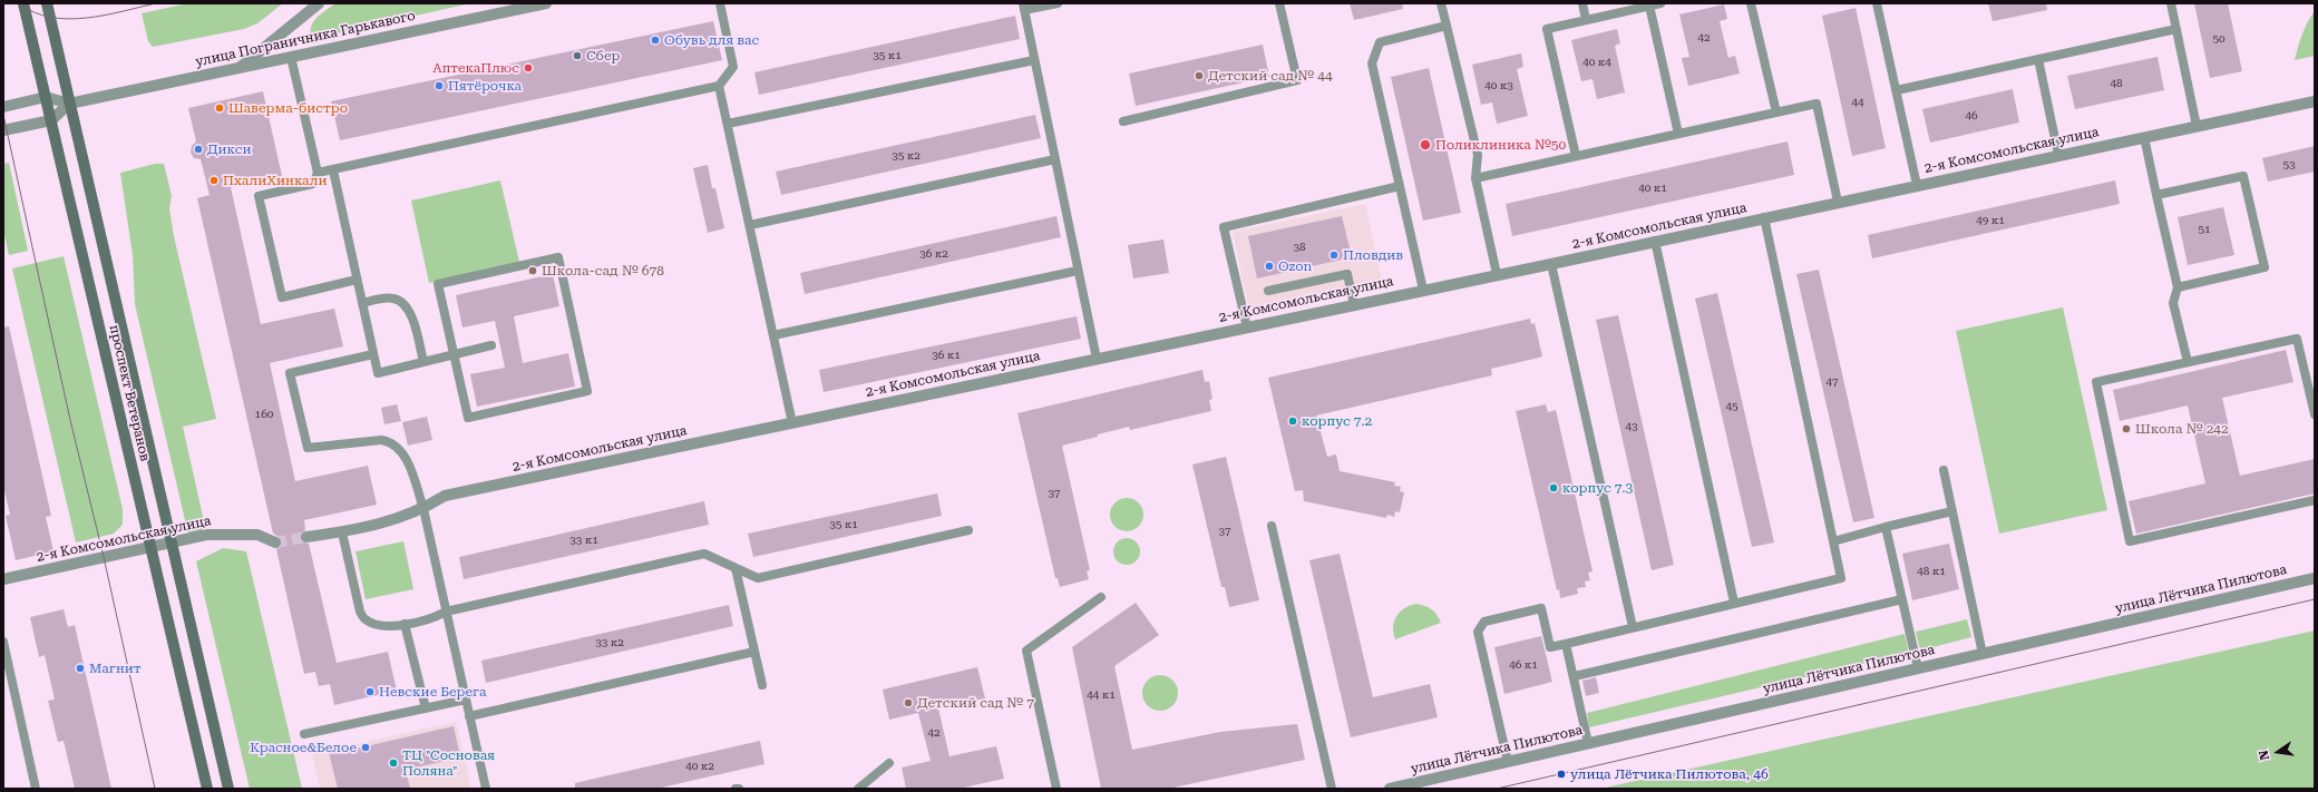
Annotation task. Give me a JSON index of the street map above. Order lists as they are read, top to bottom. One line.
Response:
{"streets":{"main road":["проспект Ветеранов"],"street":["улица Пограничника Гарькавого","2-я Комсомольская улица","улица Лётчика Пилютова"]},"crossings":[["улица Пограничника Гарькавого","проспект Ветеранов"],["2-я Комсомольская улица","проспект Ветеранов"]],"places":["Обувь для вас","Сбер","АптекаПлюс","Детский сад № 44","Пятёрочка","Шаверма-бистро","Поликлиника №50","Дикси","ПхалиХинкали","Пловдив","Ozon","Школа-сад № 678","корпус 7.2","Школа № 242","корпус 7.3","Магнит","Невские Берега","Детский сад № 7","Красное&Белое","ТЦ \"Сосновая Поляна\"","улица Лётчика Пилютова, 46"],"house_numbers":["42","50","35 к1","40 к4","48","40 к3","44","46","35 к2","53","40 к1","49 к1","51","38","36 к2","36 к1","47","45","160","43","37","35 к1","37","33 к1","48 к1","33 к2","46 к1","44 к1","42","40 к2"],"north":"left"}
